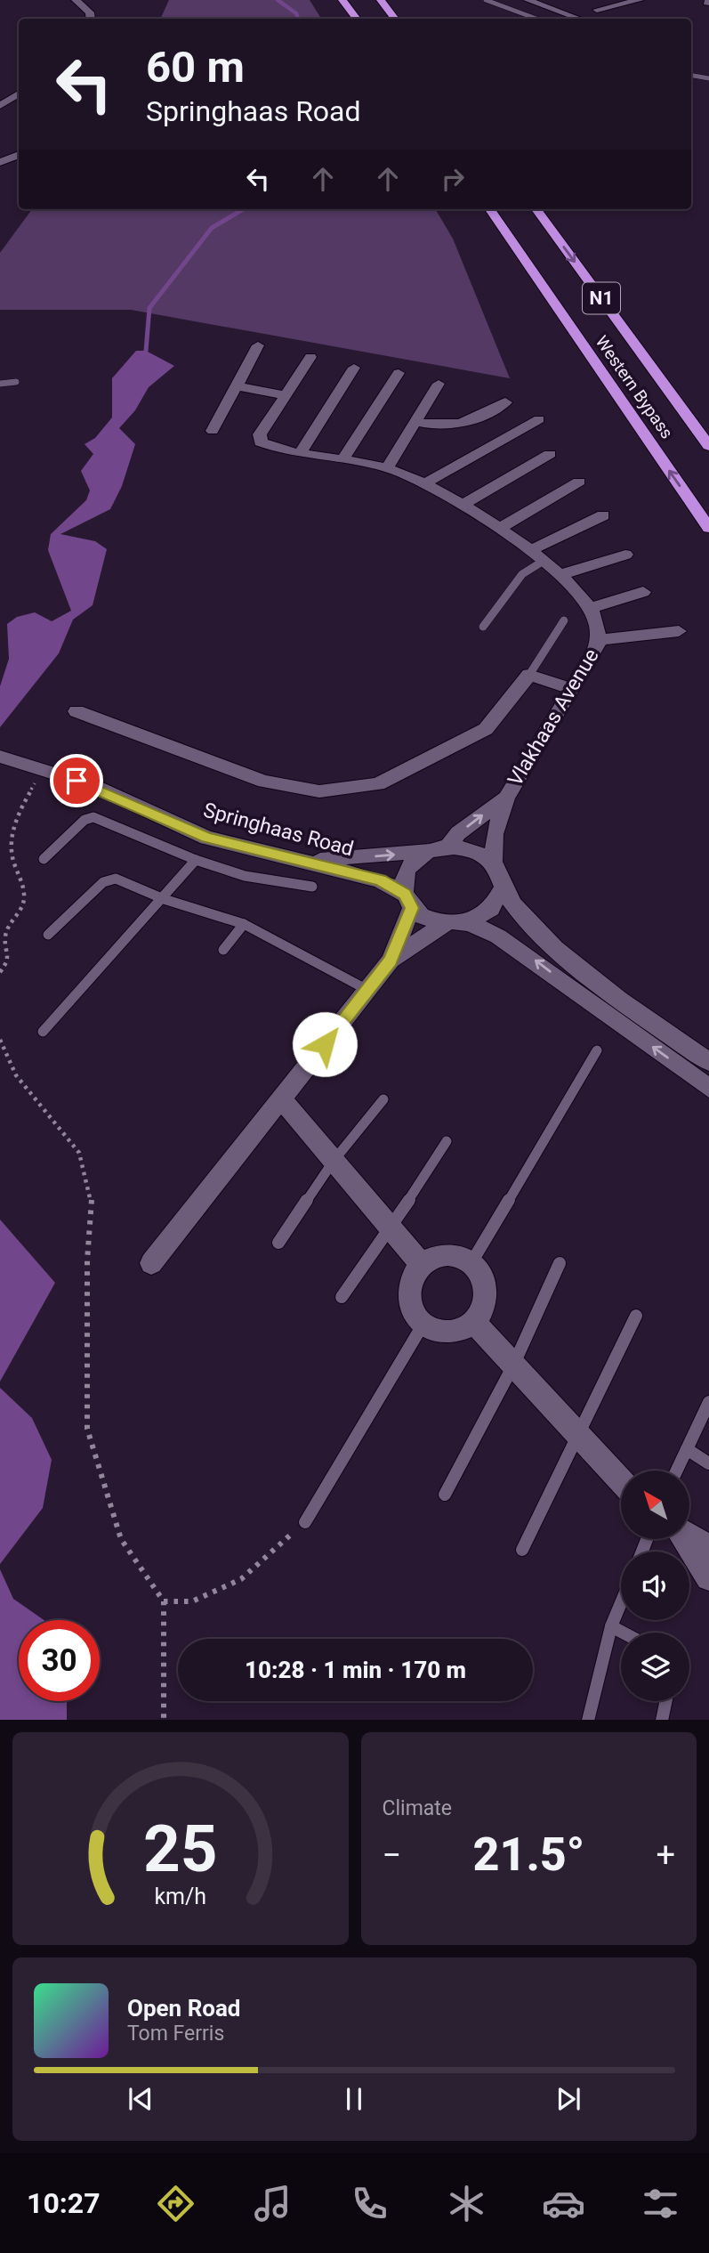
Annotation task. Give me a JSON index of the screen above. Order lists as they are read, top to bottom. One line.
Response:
{"streets":{"highway":["N1","Western Bypass"],"street":["Vlakhaas Avenue","Springhaas Road"]},"crossings":[["Vlakhaas Avenue","Springhaas Road"]],"north":"top left","page":{"turn":["60 m","Springhaas Road"],"limit":"30","trip":"10:28 · 1 min · 170 m","tile":"Climate","heat":["−","21.5°","+"],"song":["Open Road","Tom Ferris"],"tabs":"10:27","gauge":["25","km/h"]}}
